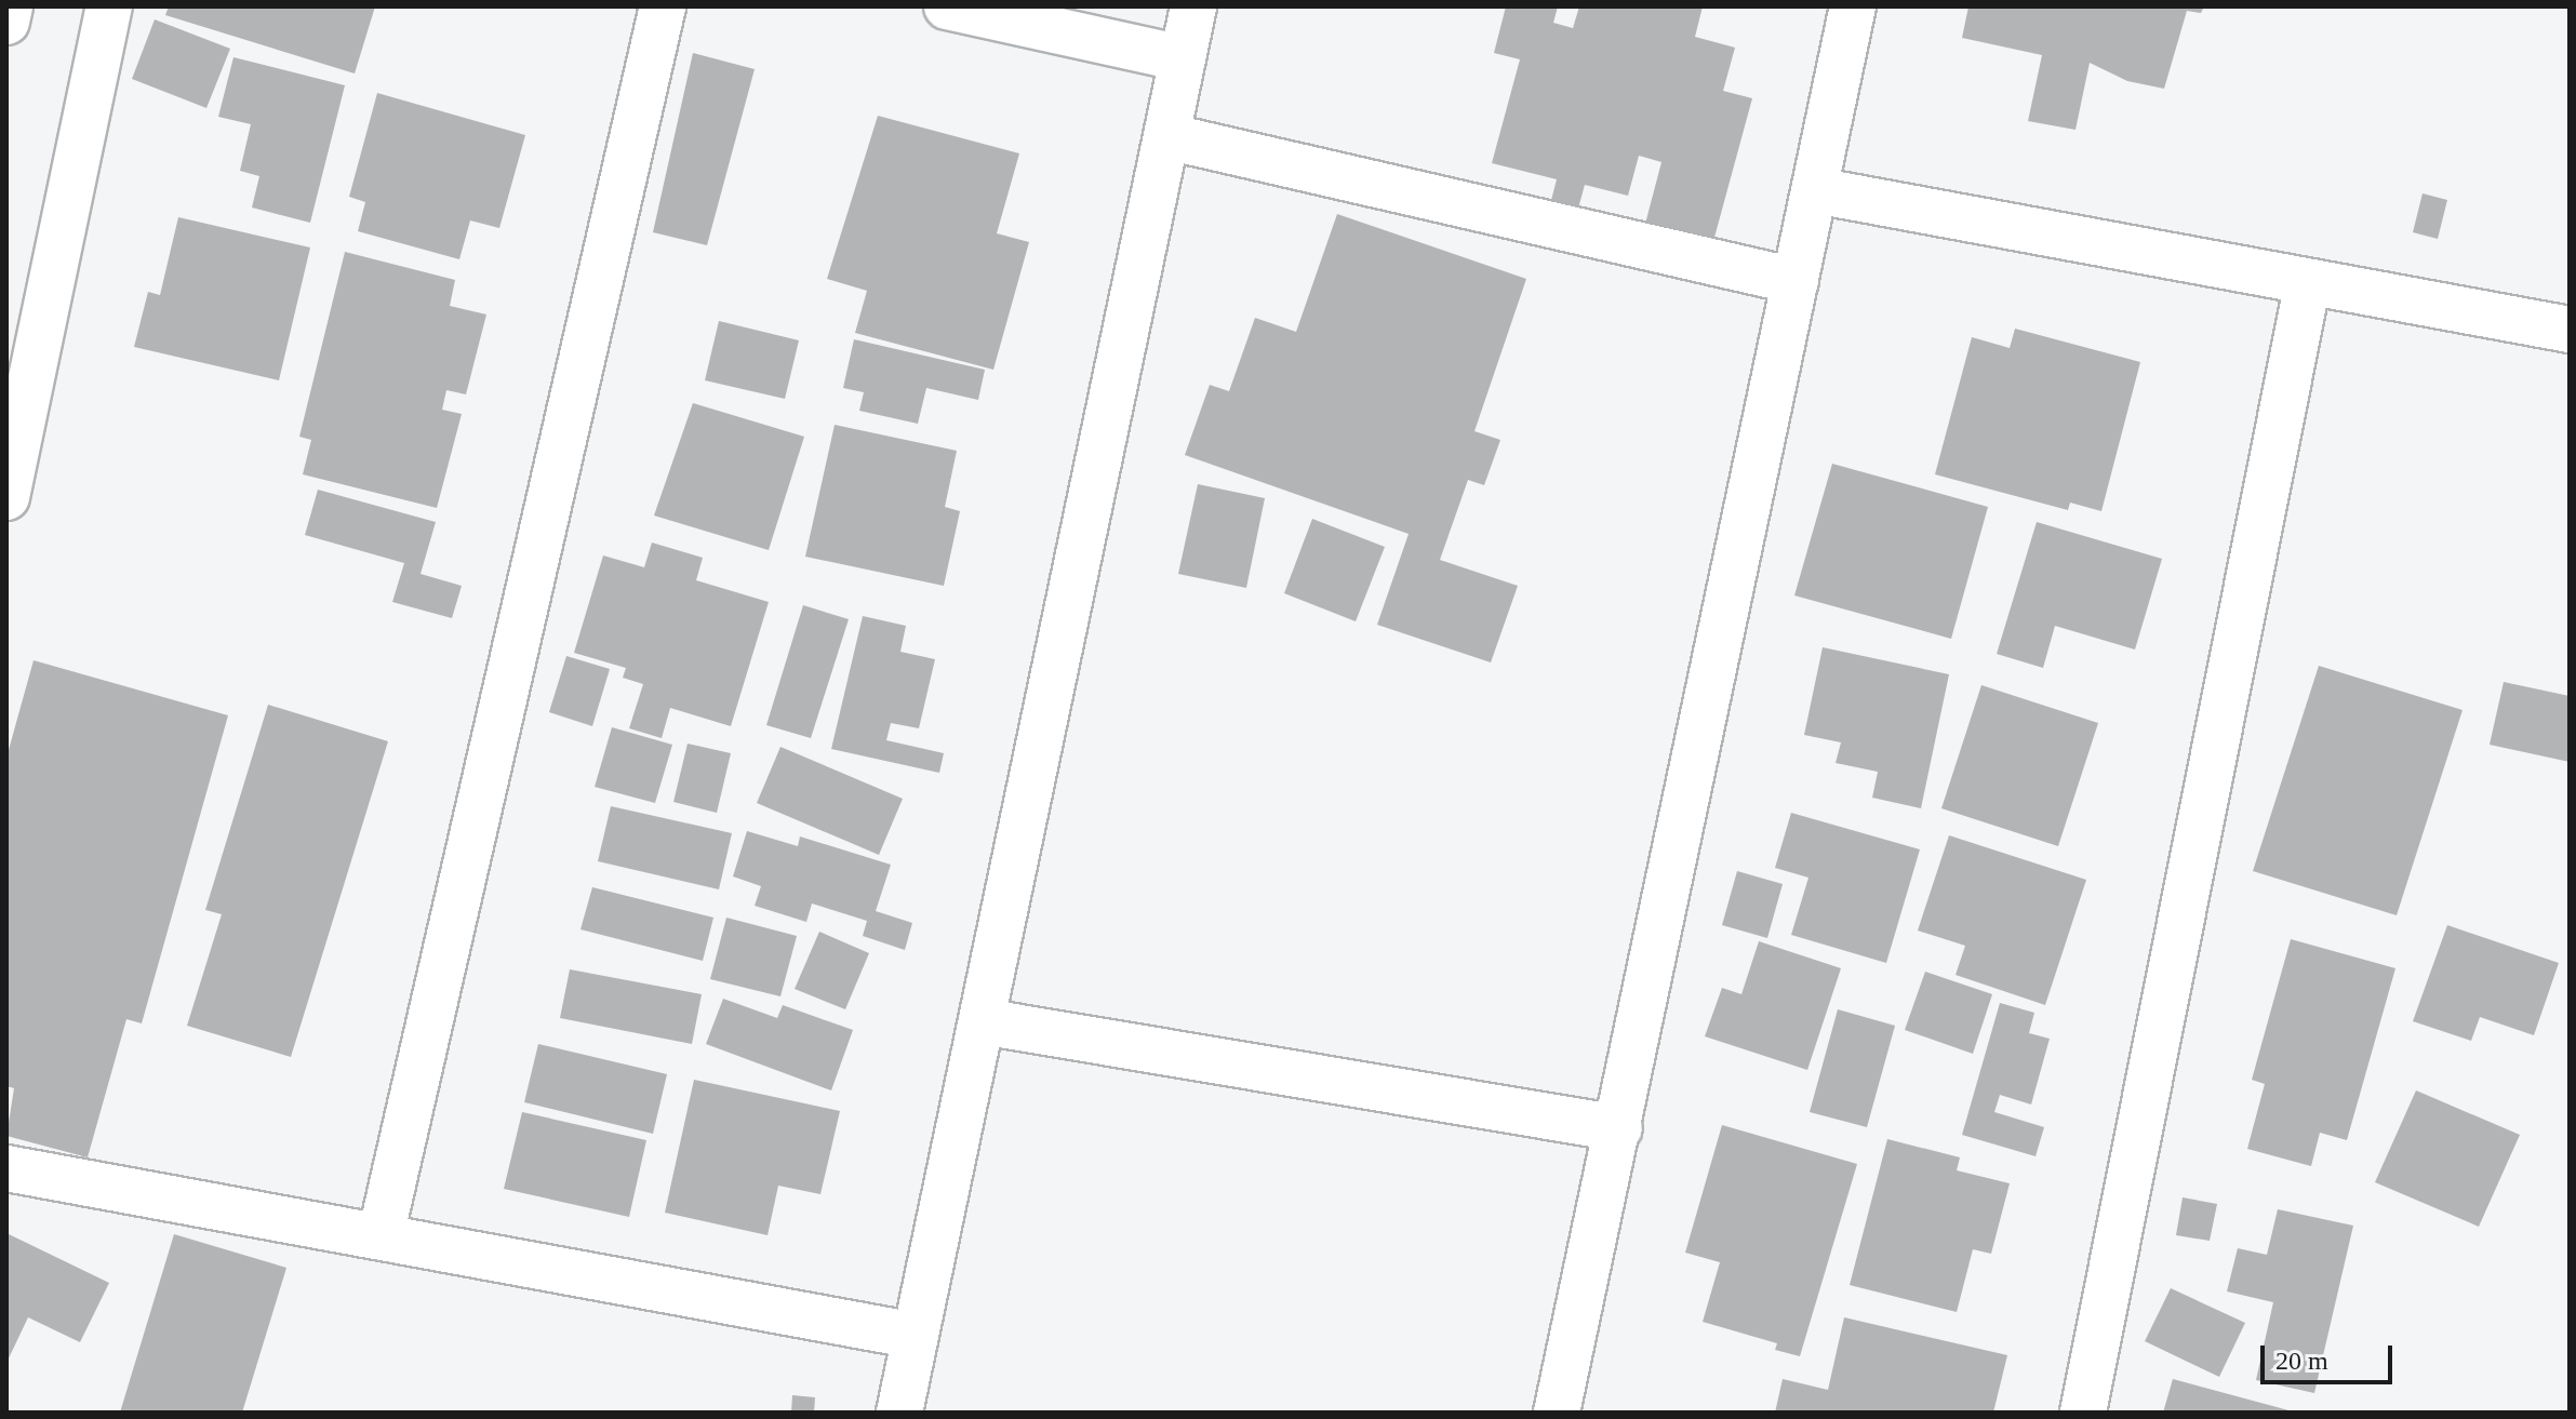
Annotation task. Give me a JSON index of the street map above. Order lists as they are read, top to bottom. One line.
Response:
{"scale_bar":"20 m"}
